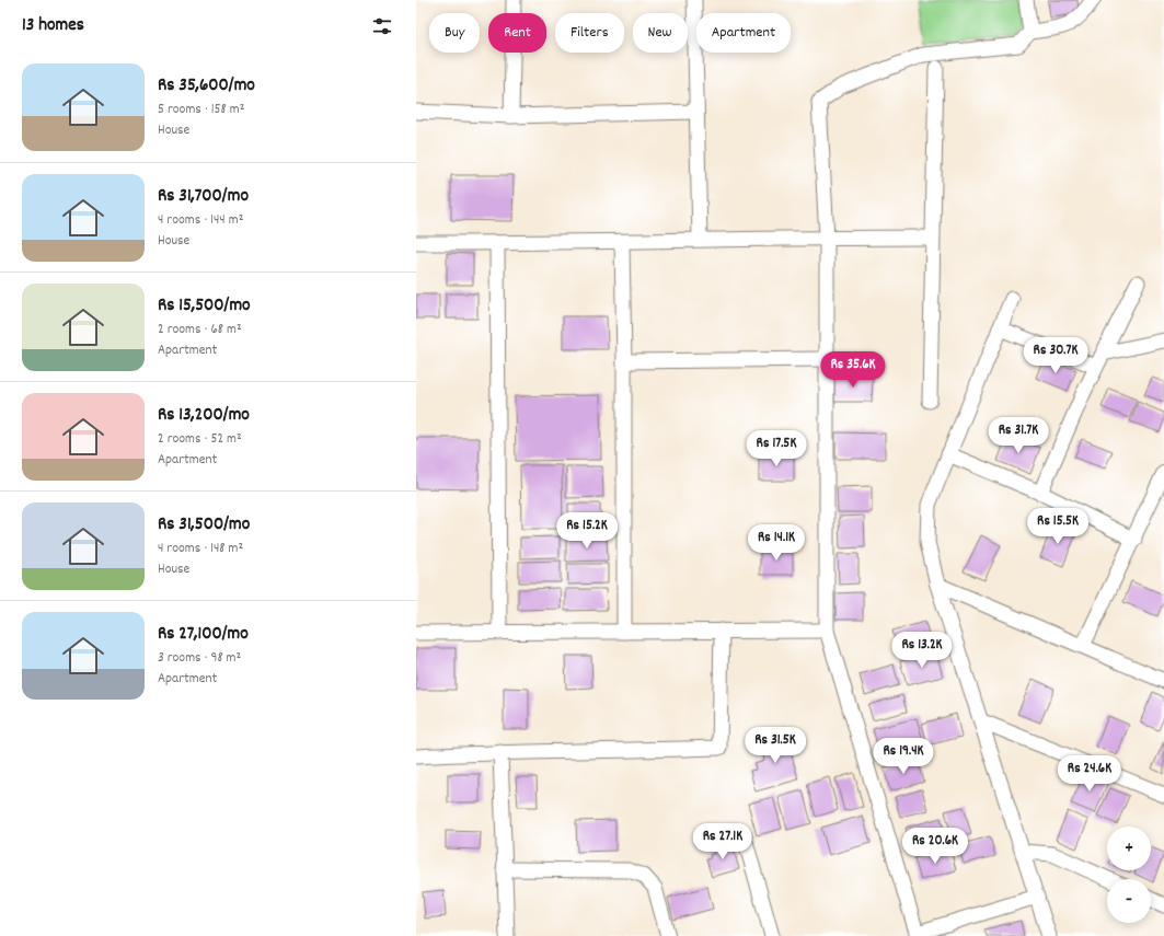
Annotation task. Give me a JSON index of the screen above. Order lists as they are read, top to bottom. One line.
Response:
{"page":{"heading":"13 homes","chip":["Buy","Rent","Filters","New","Apartment"],"list":[{"name":"Rs 35,600/mo","note":"5 rooms · 158 m² · House"},{"name":"Rs 31,700/mo","note":"4 rooms · 144 m² · House"},{"name":"Rs 15,500/mo","note":"2 rooms · 68 m² · Apartment"},{"name":"Rs 13,200/mo","note":"2 rooms · 52 m² · Apartment"},{"name":"Rs 31,500/mo","note":"4 rooms · 148 m² · House"},{"name":"Rs 27,100/mo","note":"3 rooms · 98 m² · Apartment"}],"price":["Rs 30.7K","Rs 35.6K","Rs 31.7K","Rs 17.5K","Rs 15.5K","Rs 15.2K","Rs 14.1K","Rs 13.2K","Rs 31.5K","Rs 19.4K","Rs 24.6K","Rs 27.1K","Rs 20.6K"],"map_buttons":["+","−"]}}
